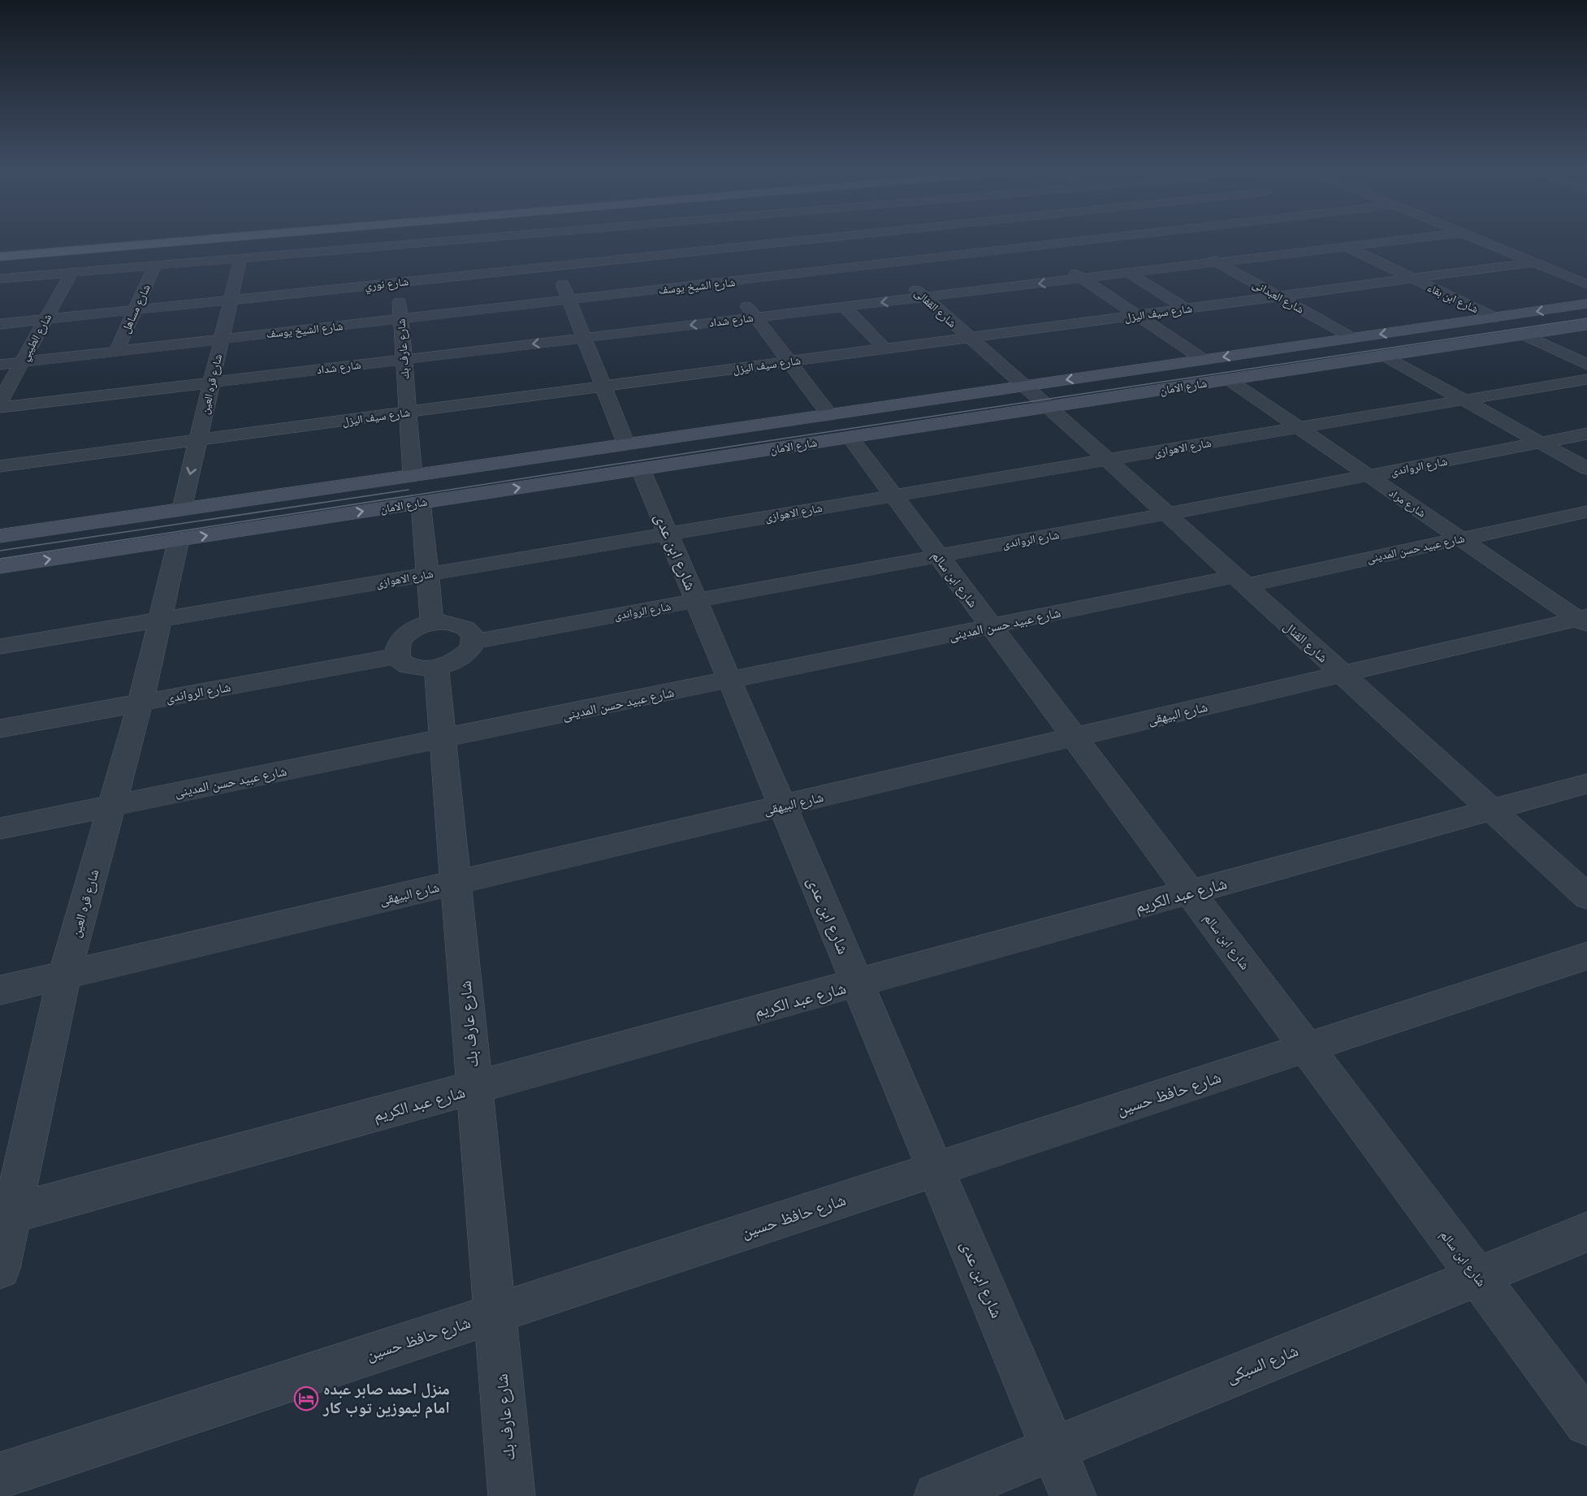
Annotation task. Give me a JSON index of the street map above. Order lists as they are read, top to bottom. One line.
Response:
{"streets":{"street":["شارع نوري","شارع الشيخ يوسف","شارع العبدانى","شارع ابن بقاء","شارع القفالى","شارع مساهل","شارع سيف اليزل","شارع شداد","شارع الطيبي","شارع عارف بك","شارع قره العين","شارع الامان","شارع الاهوازى","شارع الرواندى","شارع مراد","شارع عبيد حسن المدينى","شارع ابن عدى","شارع ابن سالم","شارع القنال","شارع البيهقى","شارع عبد الكريم","شارع حافظ حسين","شارع السبكى"]},"crossings":[["شارع نوري","شارع مساهل"],["شارع نوري","شارع الطيبي"],["شارع نوري","شارع عارف بك"],["شارع نوري","شارع قره العين"],["شارع نوري","شارع ابن عدى"],["شارع نوري","شارع ابن سالم"],["شارع الشيخ يوسف","شارع القفالى"],["شارع الشيخ يوسف","شارع مساهل"],["شارع الشيخ يوسف","شارع الطيبي"],["شارع الشيخ يوسف","شارع عارف بك"],["شارع الشيخ يوسف","شارع قره العين"],["شارع الشيخ يوسف","شارع ابن عدى"],["شارع الشيخ يوسف","شارع ابن سالم"],["شارع العبدانى","شارع سيف اليزل"],["شارع العبدانى","شارع شداد"],["شارع العبدانى","شارع الامان"],["شارع ابن بقاء","شارع سيف اليزل"],["شارع ابن بقاء","شارع شداد"],["شارع ابن بقاء","شارع الامان"],["شارع القفالى","شارع سيف اليزل"],["شارع القفالى","شارع شداد"],["شارع القفالى","شارع الامان"],["شارع القفالى","شارع القنال"],["شارع سيف اليزل","شارع عارف بك"],["شارع سيف اليزل","شارع قره العين"],["شارع سيف اليزل","شارع ابن عدى"],["شارع سيف اليزل","شارع ابن سالم"],["شارع شداد","شارع عارف بك"],["شارع شداد","شارع قره العين"],["شارع شداد","شارع ابن عدى"],["شارع شداد","شارع ابن سالم"],["شارع عارف بك","شارع الامان"],["شارع عارف بك","شارع الرواندى"],["شارع عارف بك","شارع عبيد حسن المدينى"],["شارع عارف بك","شارع البيهقى"],["شارع عارف بك","شارع عبد الكريم"],["شارع عارف بك","شارع حافظ حسين"],["شارع قره العين","شارع الامان"],["شارع قره العين","شارع الاهوازى"],["شارع قره العين","شارع الرواندى"],["شارع قره العين","شارع عبيد حسن المدينى"],["شارع قره العين","شارع البيهقى"],["شارع قره العين","شارع عبد الكريم"],["شارع الامان","شارع مراد"],["شارع الامان","شارع ابن عدى"],["شارع الامان","شارع ابن سالم"],["شارع الامان","شارع القنال"],["شارع الاهوازى","شارع مراد"],["شارع الاهوازى","شارع ابن عدى"],["شارع الاهوازى","شارع ابن سالم"],["شارع الاهوازى","شارع القنال"],["شارع الرواندى","شارع مراد"],["شارع الرواندى","شارع ابن عدى"],["شارع الرواندى","شارع ابن سالم"],["شارع الرواندى","شارع القنال"],["شارع مراد","شارع عبيد حسن المدينى"],["شارع مراد","شارع البيهقى"],["شارع عبيد حسن المدينى","شارع ابن عدى"],["شارع عبيد حسن المدينى","شارع ابن سالم"],["شارع عبيد حسن المدينى","شارع القنال"],["شارع ابن عدى","شارع البيهقى"],["شارع ابن عدى","شارع عبد الكريم"],["شارع ابن عدى","شارع حافظ حسين"],["شارع ابن عدى","شارع السبكى"],["شارع ابن سالم","شارع البيهقى"],["شارع ابن سالم","شارع عبد الكريم"],["شارع ابن سالم","شارع حافظ حسين"],["شارع ابن سالم","شارع السبكى"],["شارع القنال","شارع البيهقى"],["شارع القنال","شارع عبد الكريم"]],"one_way":["شارع شداد"],"places":{"hotel":["منزل احمد صابر عبده امام ليموزين توب كار"]}}
